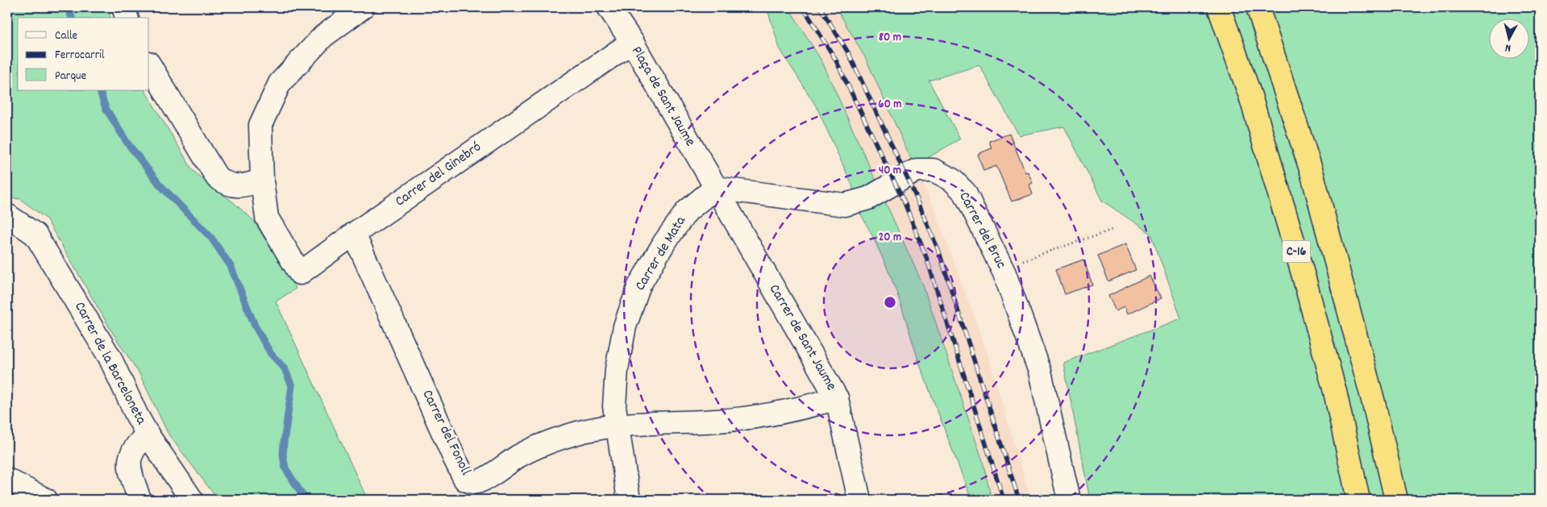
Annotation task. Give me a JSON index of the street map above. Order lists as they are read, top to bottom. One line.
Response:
{"streets":{"highway":["C-16"],"street":["Plaça de Sant Jaume","Carrer del Ginebró","Carrer del Bruc","Carrer de Mata","Carrer de Sant Jaume","Carrer de la Barceloneta","Carrer del Fonoll"]},"crossings":[["Plaça de Sant Jaume","Carrer del Ginebró"],["Plaça de Sant Jaume","Carrer del Bruc"],["Plaça de Sant Jaume","Carrer de Mata"],["Plaça de Sant Jaume","Carrer de Sant Jaume"],["Carrer del Ginebró","Carrer del Fonoll"],["Carrer del Bruc","Carrer de Mata"],["Carrer del Bruc","Carrer de Sant Jaume"],["Carrer de Mata","Carrer de Sant Jaume"],["Carrer de Mata","Carrer del Fonoll"],["Carrer de Sant Jaume","Carrer del Fonoll"]],"legend":["Calle","Ferrocarril","Parque"],"north":"bottom","rings":["80 m","60 m","40 m","20 m"]}
